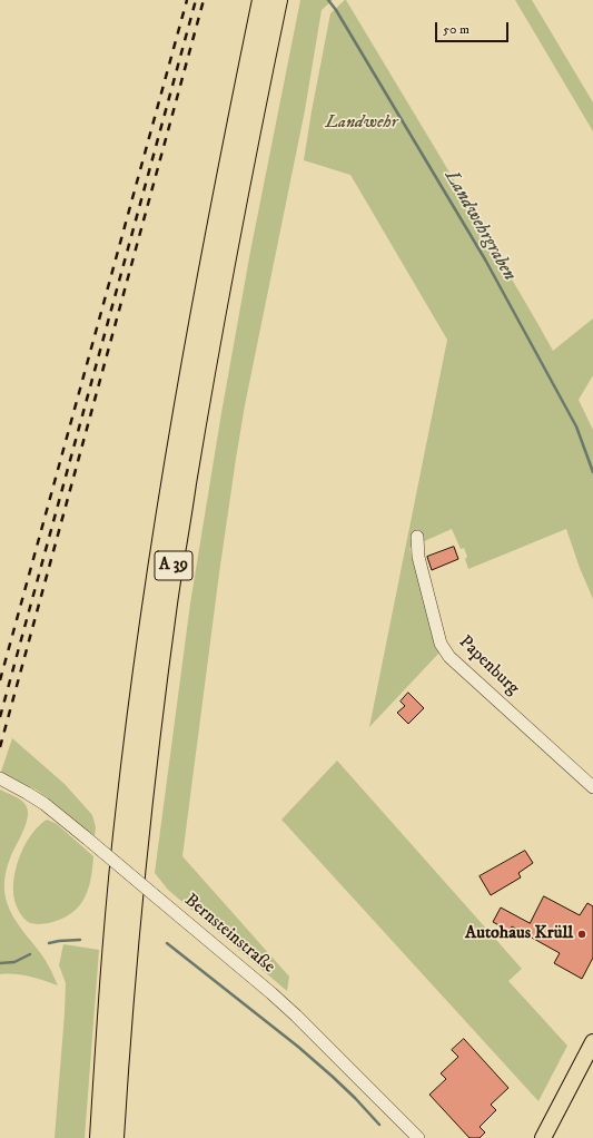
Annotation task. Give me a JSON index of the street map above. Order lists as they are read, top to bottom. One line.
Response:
{"streets":{"highway":["A 39"],"street":["Papenburg","Bernsteinstraße"]},"water":["Landwehrgraben"],"parks":["Landwehr"],"places":["Autohaus Krüll"],"scale_bar":"50 m"}
